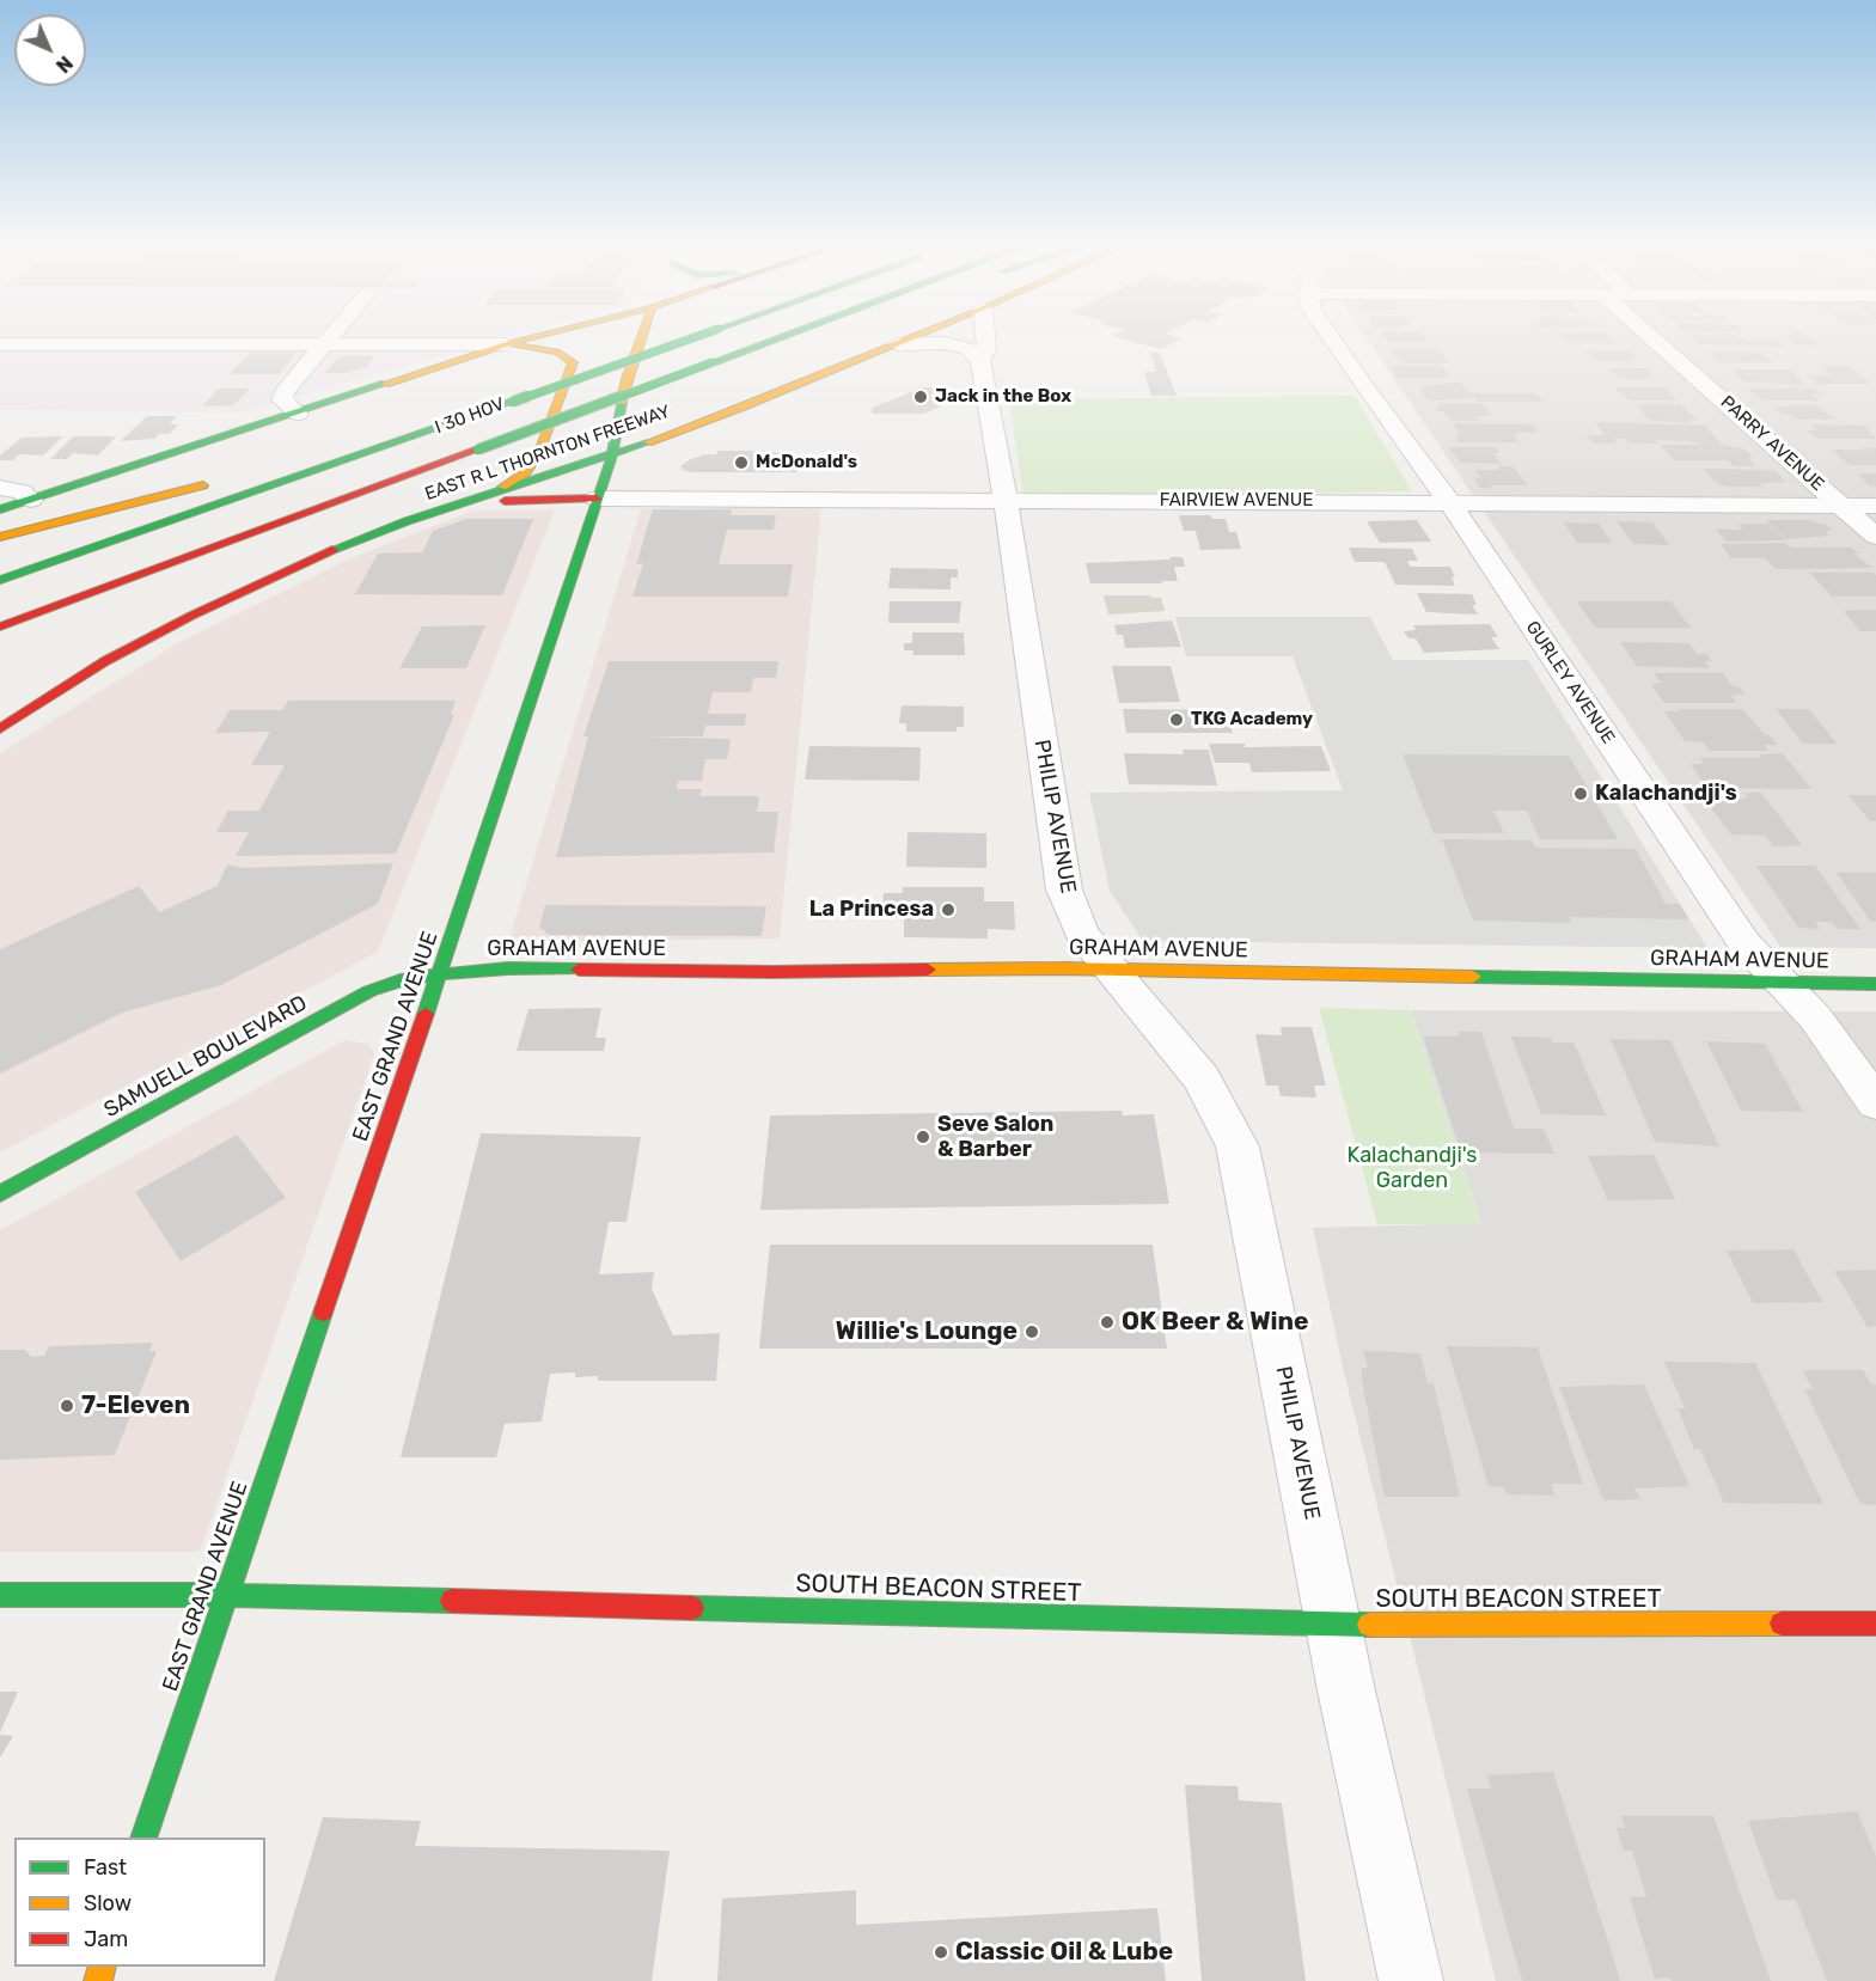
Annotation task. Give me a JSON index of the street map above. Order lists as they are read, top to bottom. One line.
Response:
{"streets":{"main road":["I 30 HOV","EAST R L THORNTON FREEWAY","GRAHAM AVENUE","EAST GRAND AVENUE","SAMUELL BOULEVARD","SOUTH BEACON STREET"],"street":["PARRY AVENUE","FAIRVIEW AVENUE","GURLEY AVENUE","PHILIP AVENUE"]},"crossings":[["I 30 HOV","EAST R L THORNTON FREEWAY"],["PARRY AVENUE","FAIRVIEW AVENUE"],["EAST R L THORNTON FREEWAY","EAST GRAND AVENUE"],["FAIRVIEW AVENUE","GURLEY AVENUE"],["FAIRVIEW AVENUE","PHILIP AVENUE"],["FAIRVIEW AVENUE","EAST GRAND AVENUE"],["GURLEY AVENUE","GRAHAM AVENUE"],["PHILIP AVENUE","GRAHAM AVENUE"],["PHILIP AVENUE","SOUTH BEACON STREET"],["GRAHAM AVENUE","EAST GRAND AVENUE"],["GRAHAM AVENUE","SAMUELL BOULEVARD"],["EAST GRAND AVENUE","SAMUELL BOULEVARD"],["EAST GRAND AVENUE","SOUTH BEACON STREET"]],"parks":["Kalachandji's Garden"],"places":["Jack in the Box","McDonald's","TKG Academy","Kalachandji's","La Princesa","Seve Salon & Barber","OK Beer & Wine","Willie's Lounge","7-Eleven","Classic Oil & Lube"],"legend":["Fast","Slow","Jam"],"north":"bottom right"}
